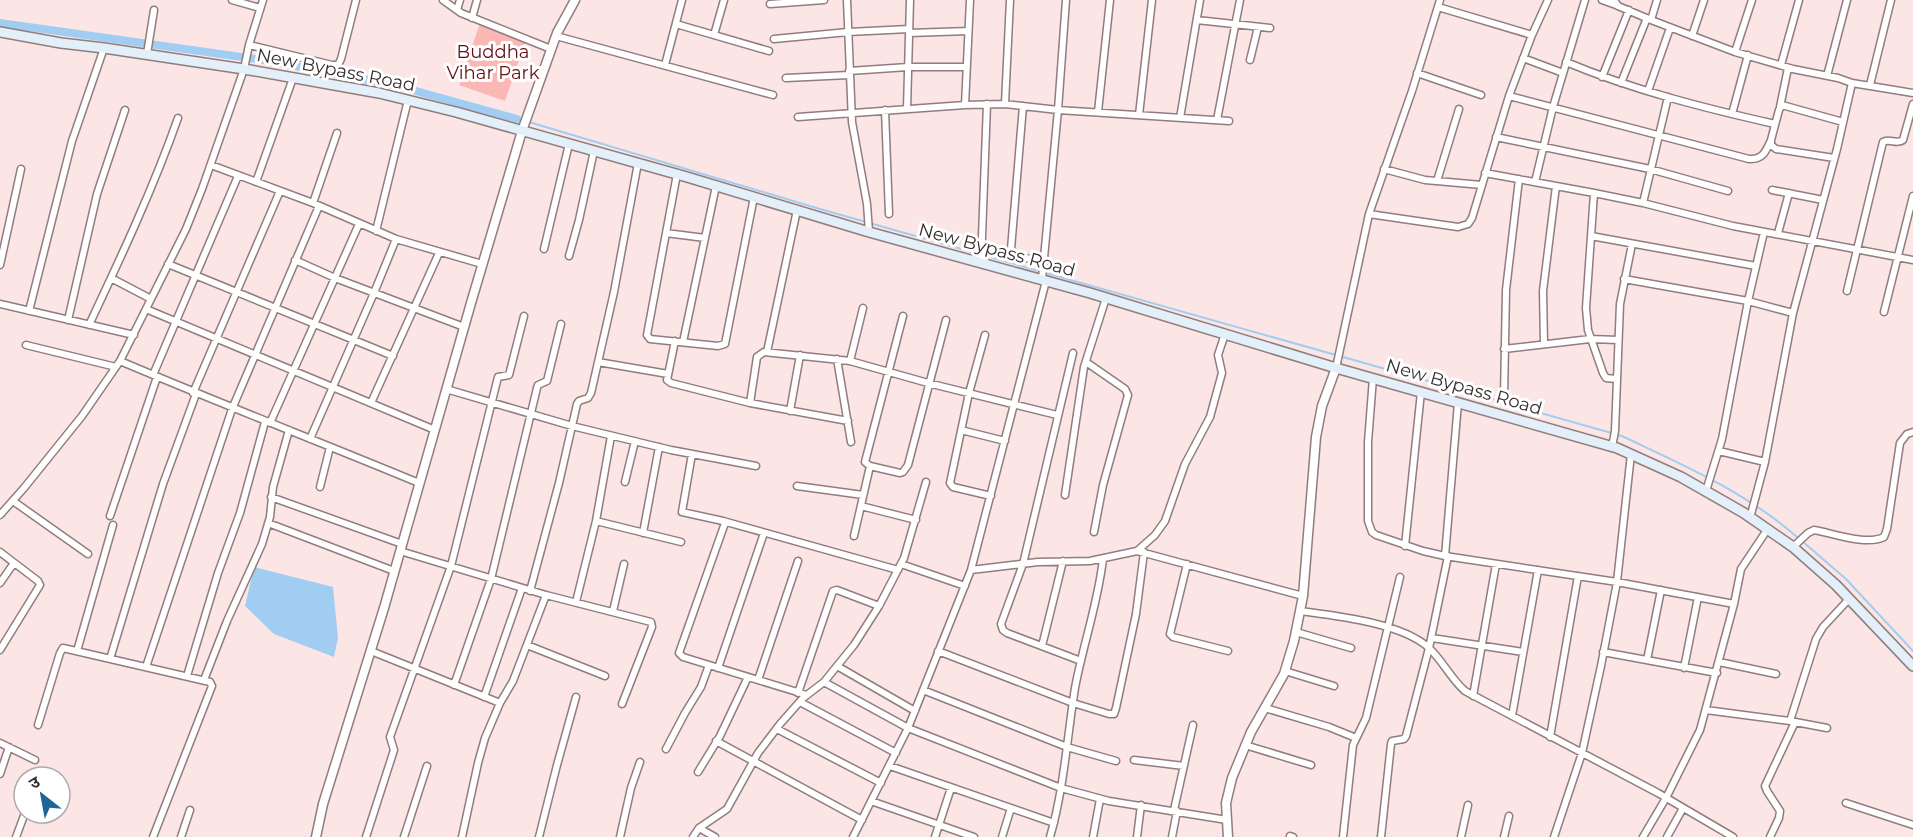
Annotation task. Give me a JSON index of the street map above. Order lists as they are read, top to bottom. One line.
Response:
{"streets":{"main road":["New Bypass Road"]},"parks":["Buddha Vihar Park"],"north":"top left"}
